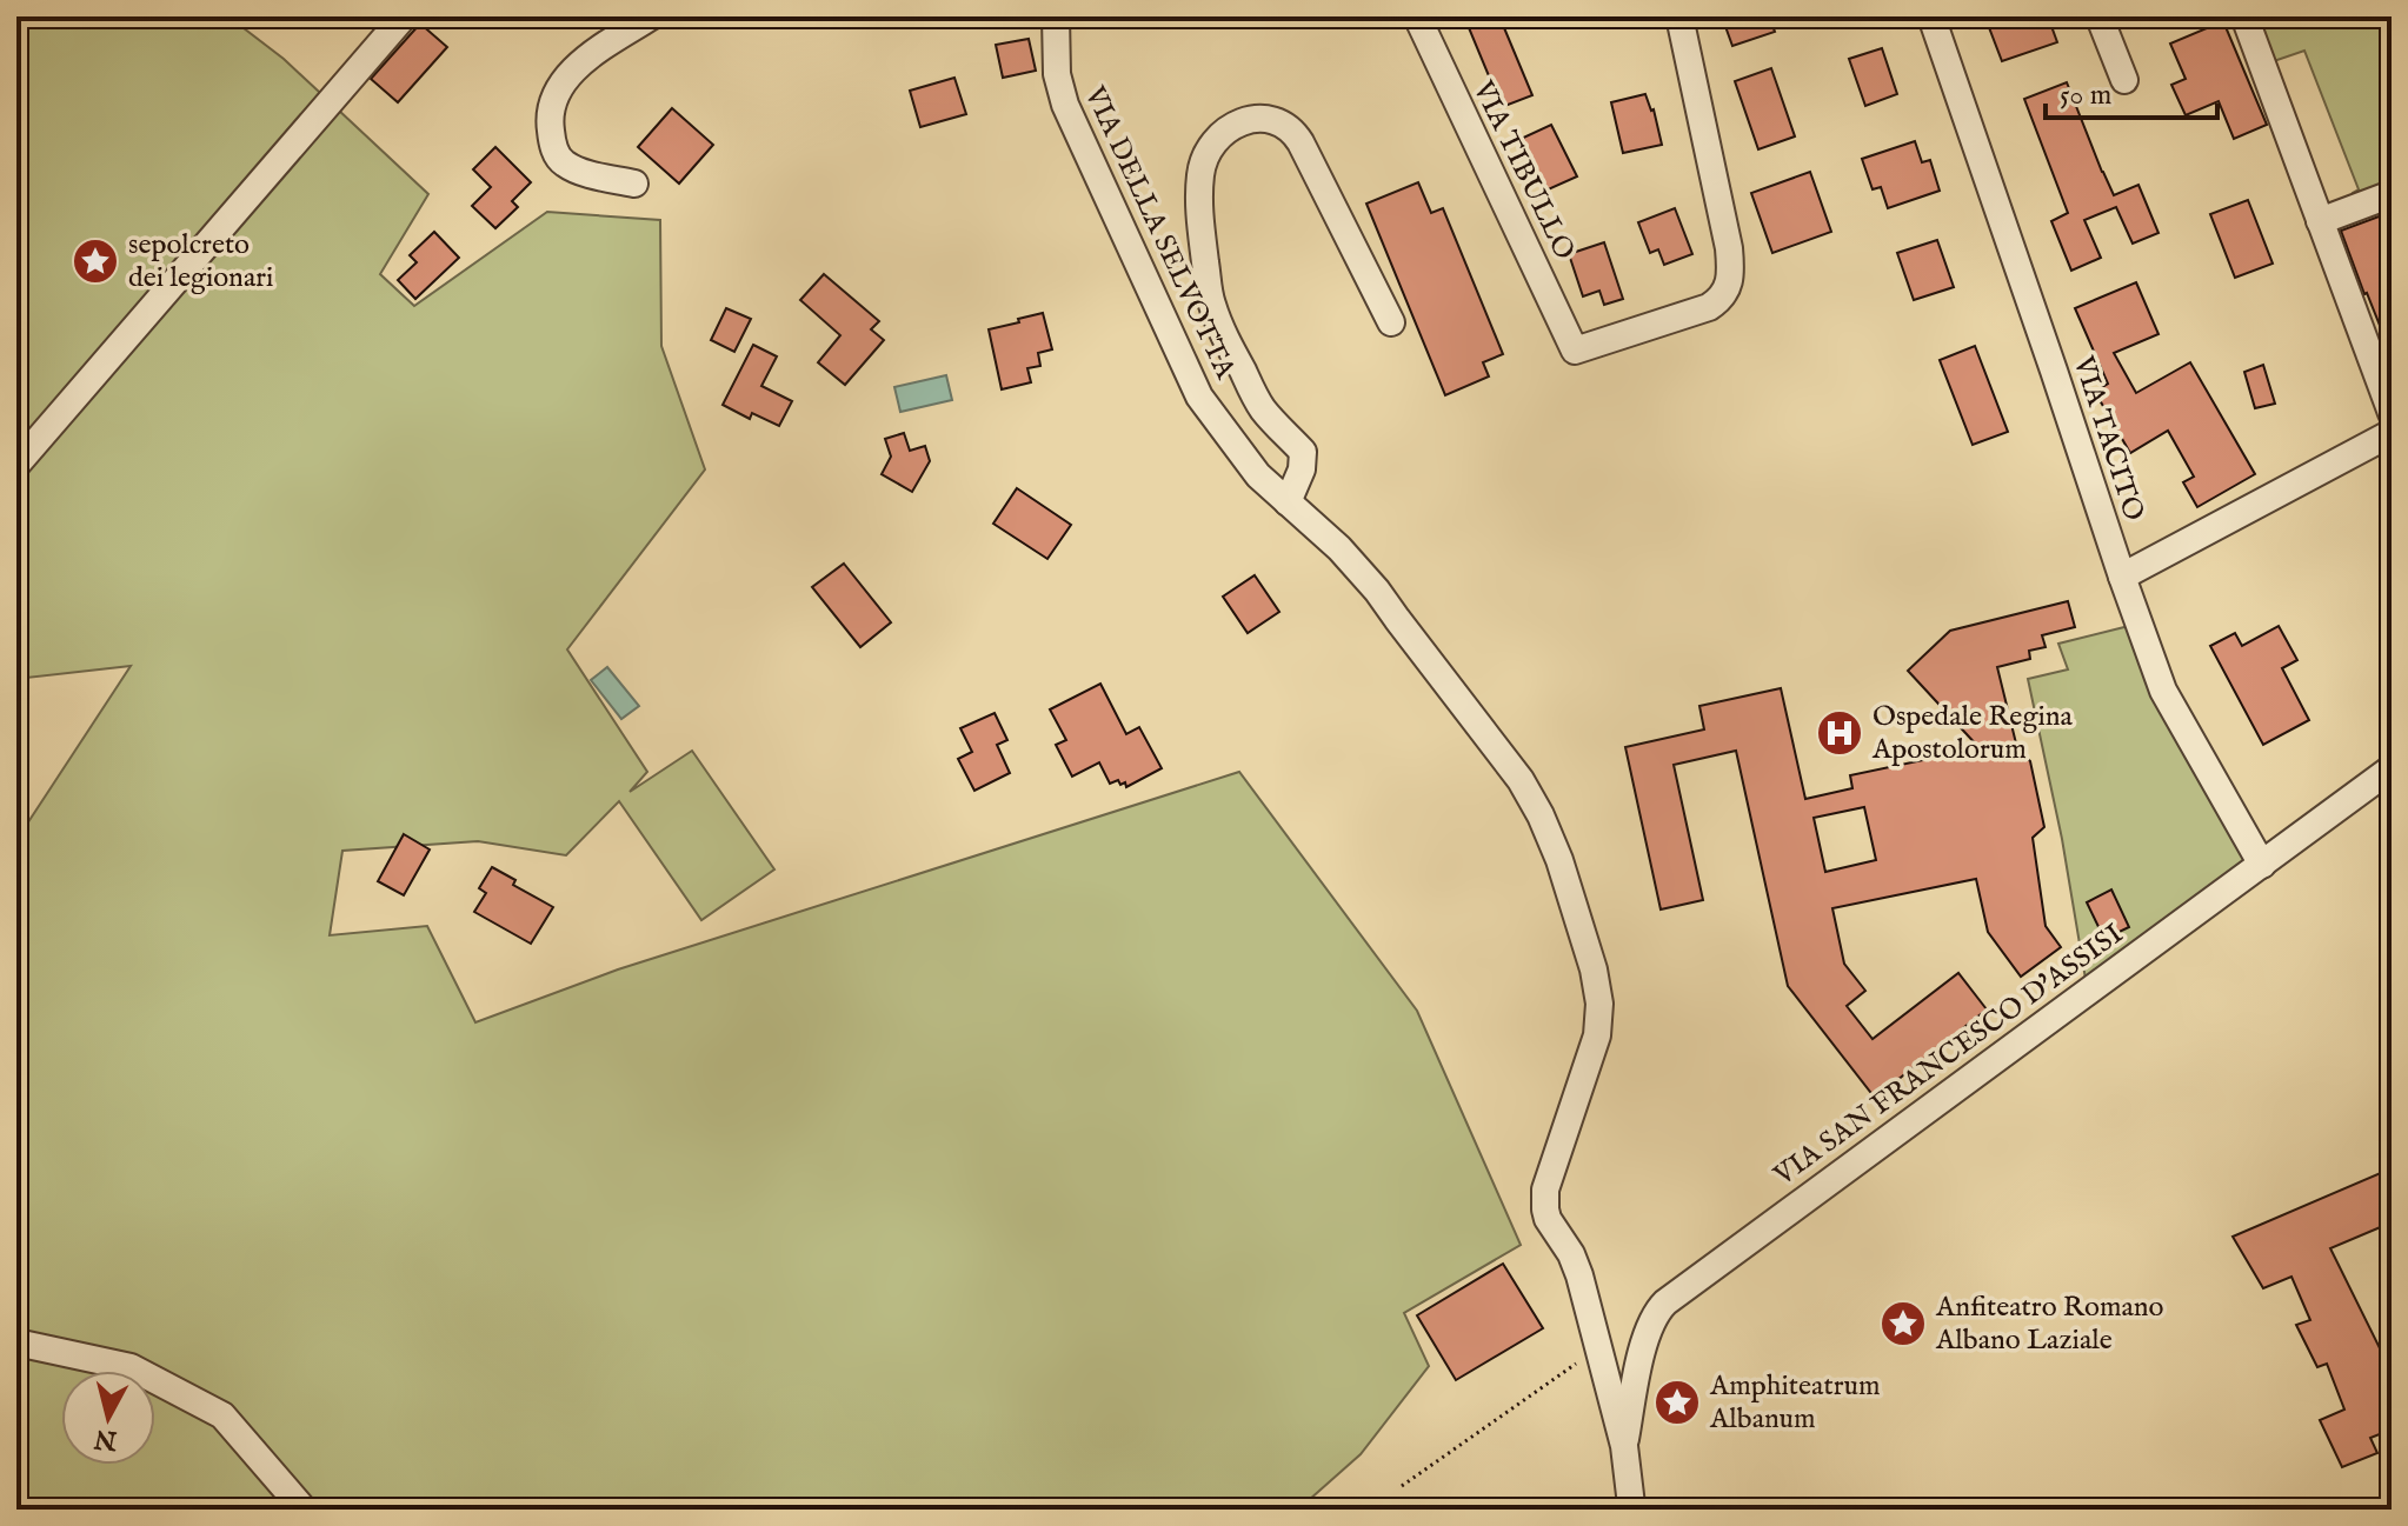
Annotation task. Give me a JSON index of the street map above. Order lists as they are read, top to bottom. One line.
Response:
{"streets":{"street":["VIA TIBULLO","VIA DELLA SELVOTTA","VIA TACITO","VIA SAN FRANCESCO D'ASSISI"]},"crossings":[["VIA DELLA SELVOTTA","VIA SAN FRANCESCO D'ASSISI"],["VIA TACITO","VIA SAN FRANCESCO D'ASSISI"]],"places":{"place":["sepolcreto dei legionari","Anfiteatro Romano Albano Laziale","Amphiteatrum Albanum"],"hospital":["Ospedale Regina Apostolorum"]},"scale_bar":"50 m","north":"bottom"}
